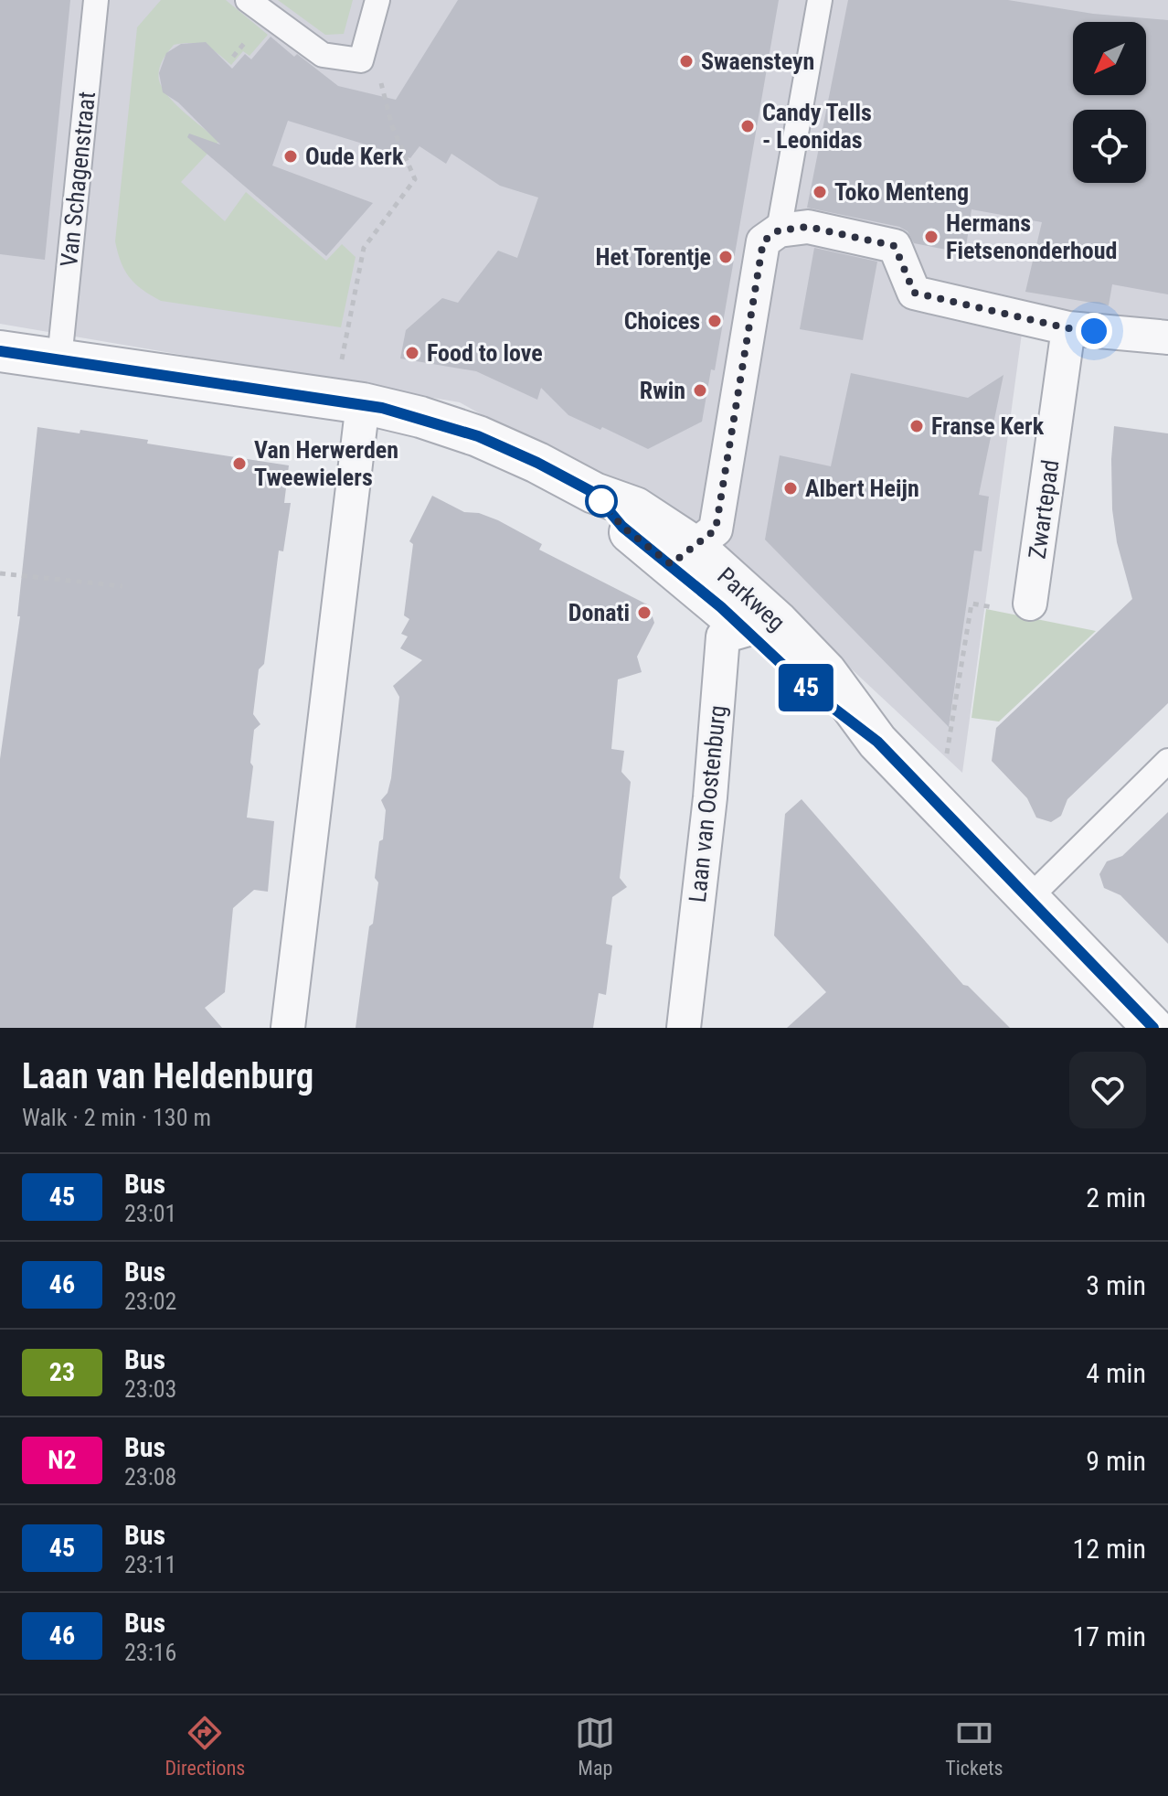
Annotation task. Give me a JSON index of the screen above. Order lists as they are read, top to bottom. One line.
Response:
{"streets":{"street":["Van Schagenstraat","Zwartepad","Parkweg","Laan van Oostenburg"]},"crossings":[["Van Schagenstraat","Parkweg"],["Parkweg","Laan van Oostenburg"]],"places":["Swaensteyn","Candy Tells - Leonidas","Oude Kerk","Toko Menteng","Hermans Fietsenonderhoud","Het Torentje","Choices","Food to love","Rwin","Franse Kerk","Van Herwerden Tweewielers","Albert Heijn","Donati"],"lines":["bus line 45"],"north":"bottom left","page":{"on_map":"45","heading":["Laan van Heldenburg","Walk · 2 min · 130 m"],"list":[{"mark":"45","name":"Bus","note":"23:01","value":"2 min"},{"mark":"46","name":"Bus","note":"23:02","value":"3 min"},{"mark":"23","name":"Bus","note":"23:03","value":"4 min"},{"mark":"N2","name":"Bus","note":"23:08","value":"9 min"},{"mark":"45","name":"Bus","note":"23:11","value":"12 min"},{"mark":"46","name":"Bus","note":"23:16","value":"17 min"}],"tabs":["Directions","Map","Tickets"]}}
